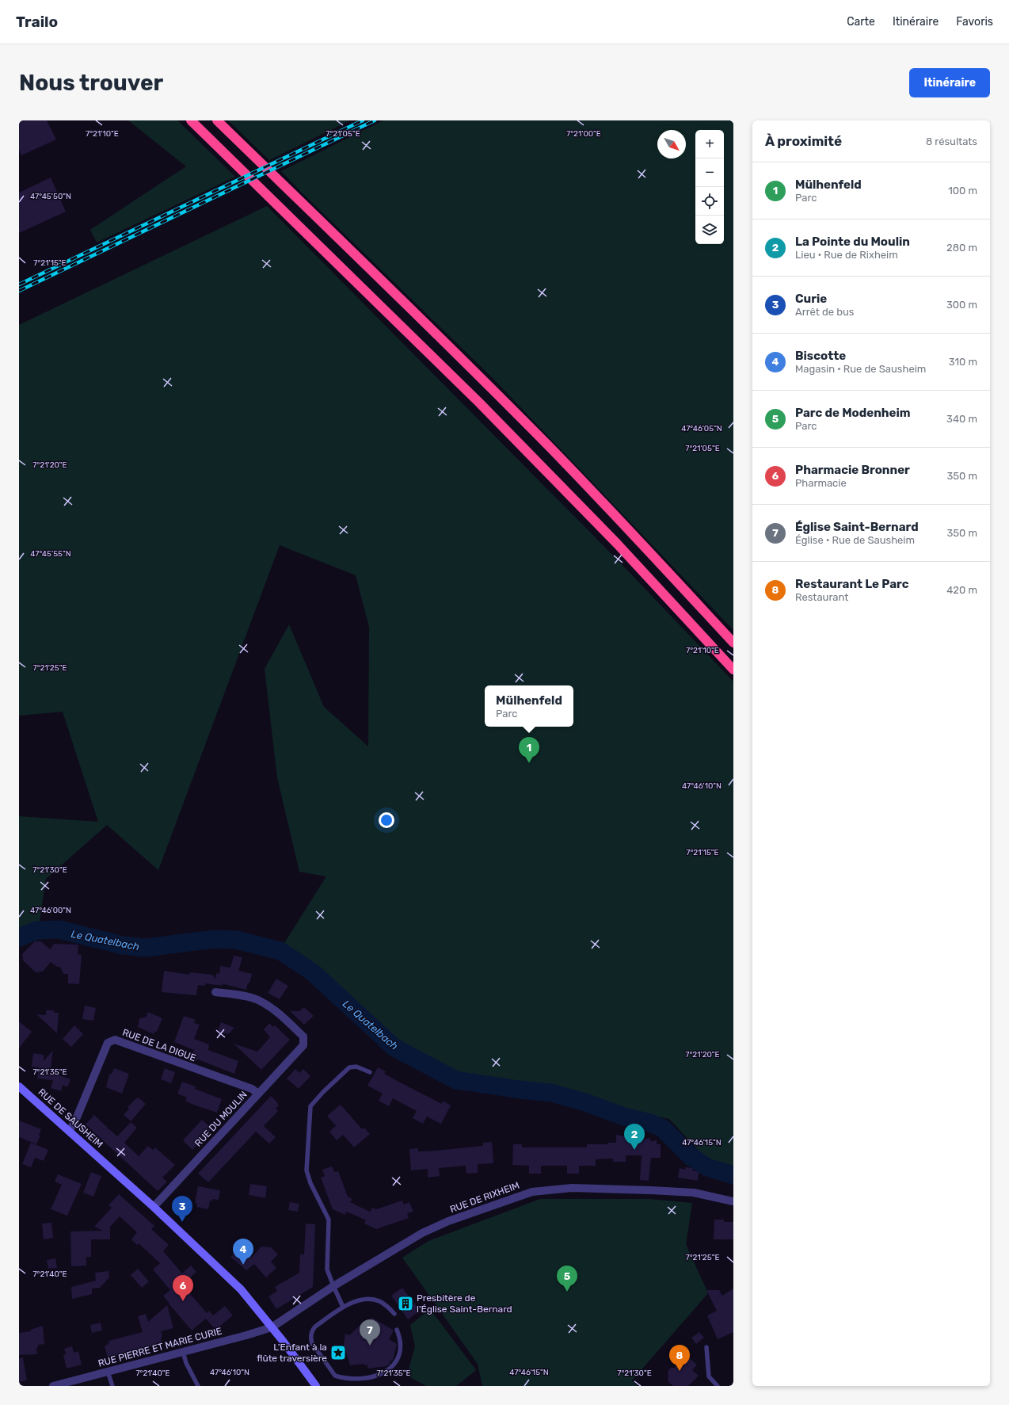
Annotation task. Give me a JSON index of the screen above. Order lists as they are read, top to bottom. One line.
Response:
{"streets":{"main road":["RUE DE SAUSHEIM"],"street":["RUE DE LA DIGUE","RUE DU MOULIN","RUE DE RIXHEIM","RUE PIERRE ET MARIE CURIE"]},"crossings":[["RUE DE LA DIGUE","RUE DE SAUSHEIM"],["RUE DE LA DIGUE","RUE DU MOULIN"],["RUE DE SAUSHEIM","RUE DU MOULIN"],["RUE DE SAUSHEIM","RUE DE RIXHEIM"],["RUE DE SAUSHEIM","RUE PIERRE ET MARIE CURIE"],["RUE DE RIXHEIM","RUE PIERRE ET MARIE CURIE"]],"water":["Le Quatelbach"],"places":{"building":["Presbitère de l'Église Saint-Bernard"],"place":["L’Enfant à la flûte traversière"]},"north":"bottom right","page":{"header":"Trailo","nav":["Carte","Itinéraire","Favoris"],"buttons":"Itinéraire","title":"Nous trouver","heading":["À proximité","8 résultats"],"map_buttons":["+","−"],"list":[{"mark":"1","name":"Mülhenfeld","note":"Parc","value":"100 m"},{"mark":"2","name":"La Pointe du Moulin","note":"Lieu · Rue de Rixheim","value":"280 m"},{"mark":"3","name":"Curie","note":"Arrêt de bus","value":"300 m"},{"mark":"4","name":"Biscotte","note":"Magasin · Rue de Sausheim","value":"310 m"},{"mark":"5","name":"Parc de Modenheim","note":"Parc","value":"340 m"},{"mark":"6","name":"Pharmacie Bronner","note":"Pharmacie","value":"350 m"},{"mark":"7","name":"Église Saint-Bernard","note":"Église · Rue de Sausheim","value":"350 m"},{"mark":"8","name":"Restaurant Le Parc","note":"Restaurant","value":"420 m"}],"popup":["Mülhenfeld","Parc"],"pins":["1","2","3","4","5","6","7","8"]},"coordinates":["7°21'10\"E","7°21'05\"E","7°21'00\"E","47°45'50\"N","7°21'15\"E","47°46'05\"N","7°21'20\"E","47°45'55\"N","7°21'25\"E","47°46'10\"N","7°21'30\"E","47°46'00\"N","7°21'35\"E","47°46'15\"N","7°21'40\"E"]}
